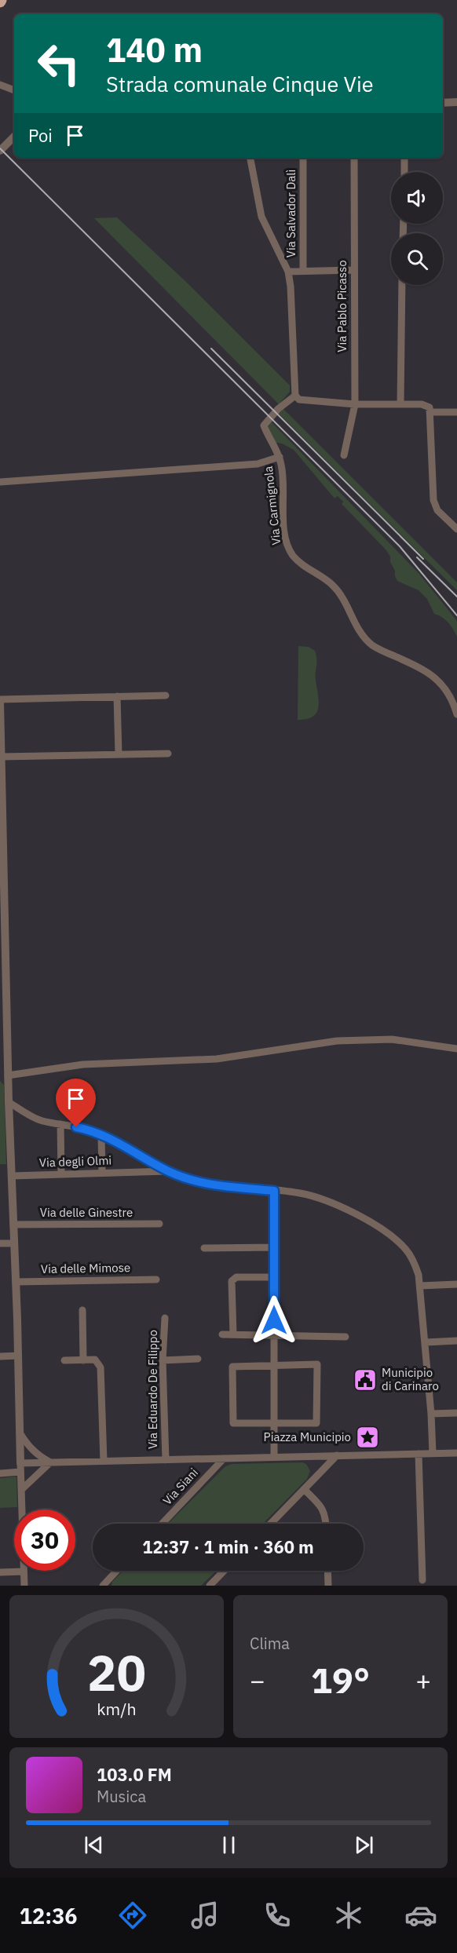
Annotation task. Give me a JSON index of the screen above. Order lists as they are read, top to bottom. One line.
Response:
{"streets":{"street":["Via Salvador Dalì","Via Pablo Picasso","Via Carmignola","Via degli Olmi","Via delle Ginestre","Via delle Mimose","Via Eduardo De Filippo","Via Siani"]},"places":{"public building":["Municipio di Carinaro"],"place":["Piazza Municipio"]},"page":{"turn":["140 m","Strada comunale Cinque Vie"],"then":"Poi","limit":"30","trip":"12:37 · 1 min · 360 m","tile":"Clima","heat":["−","19°","+"],"song":["103.0 FM","Musica"],"tabs":"12:36","gauge":["20","km/h"]}}
